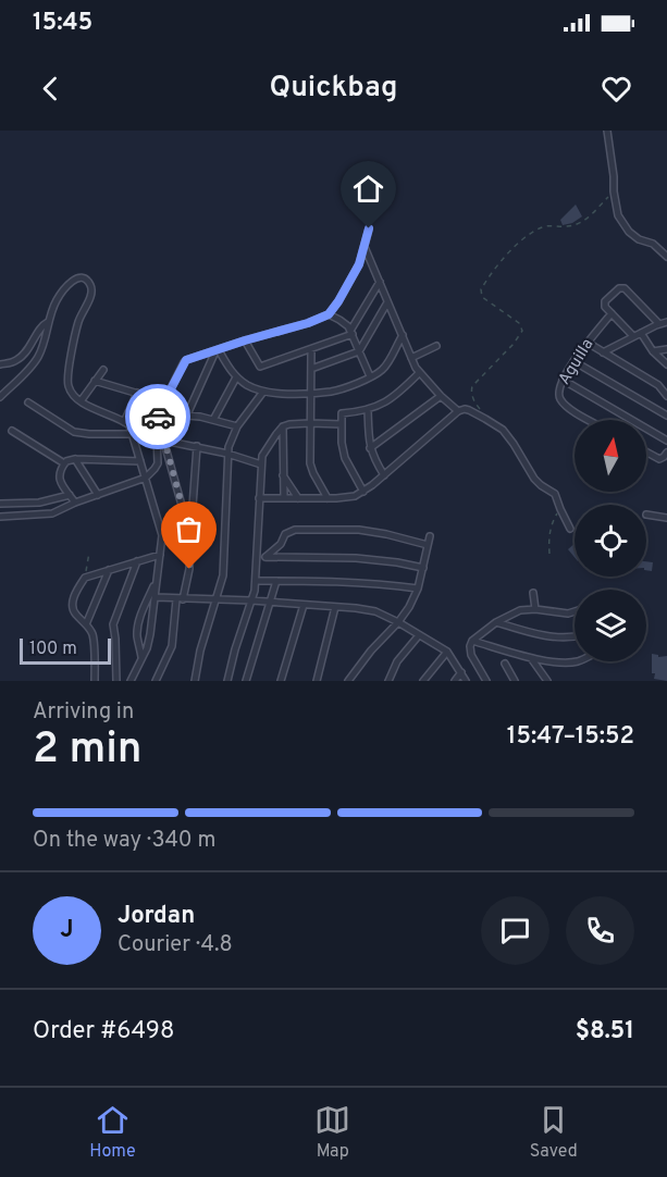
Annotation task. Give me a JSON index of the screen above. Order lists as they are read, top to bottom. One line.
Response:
{"streets":{"street":["Aguilla"]},"scale_bar":"100 m","north":"top","page":{"status":"15:45","header":"Quickbag","scale":"100 m","heading":["2 min","Arriving in","15:47–15:52"],"panel":["Jordan","Courier · 4.8","Order #6498","$8.51"],"bar":"On the way · 340 m","round":"J","tabs":["Home","Map","Saved"]}}
